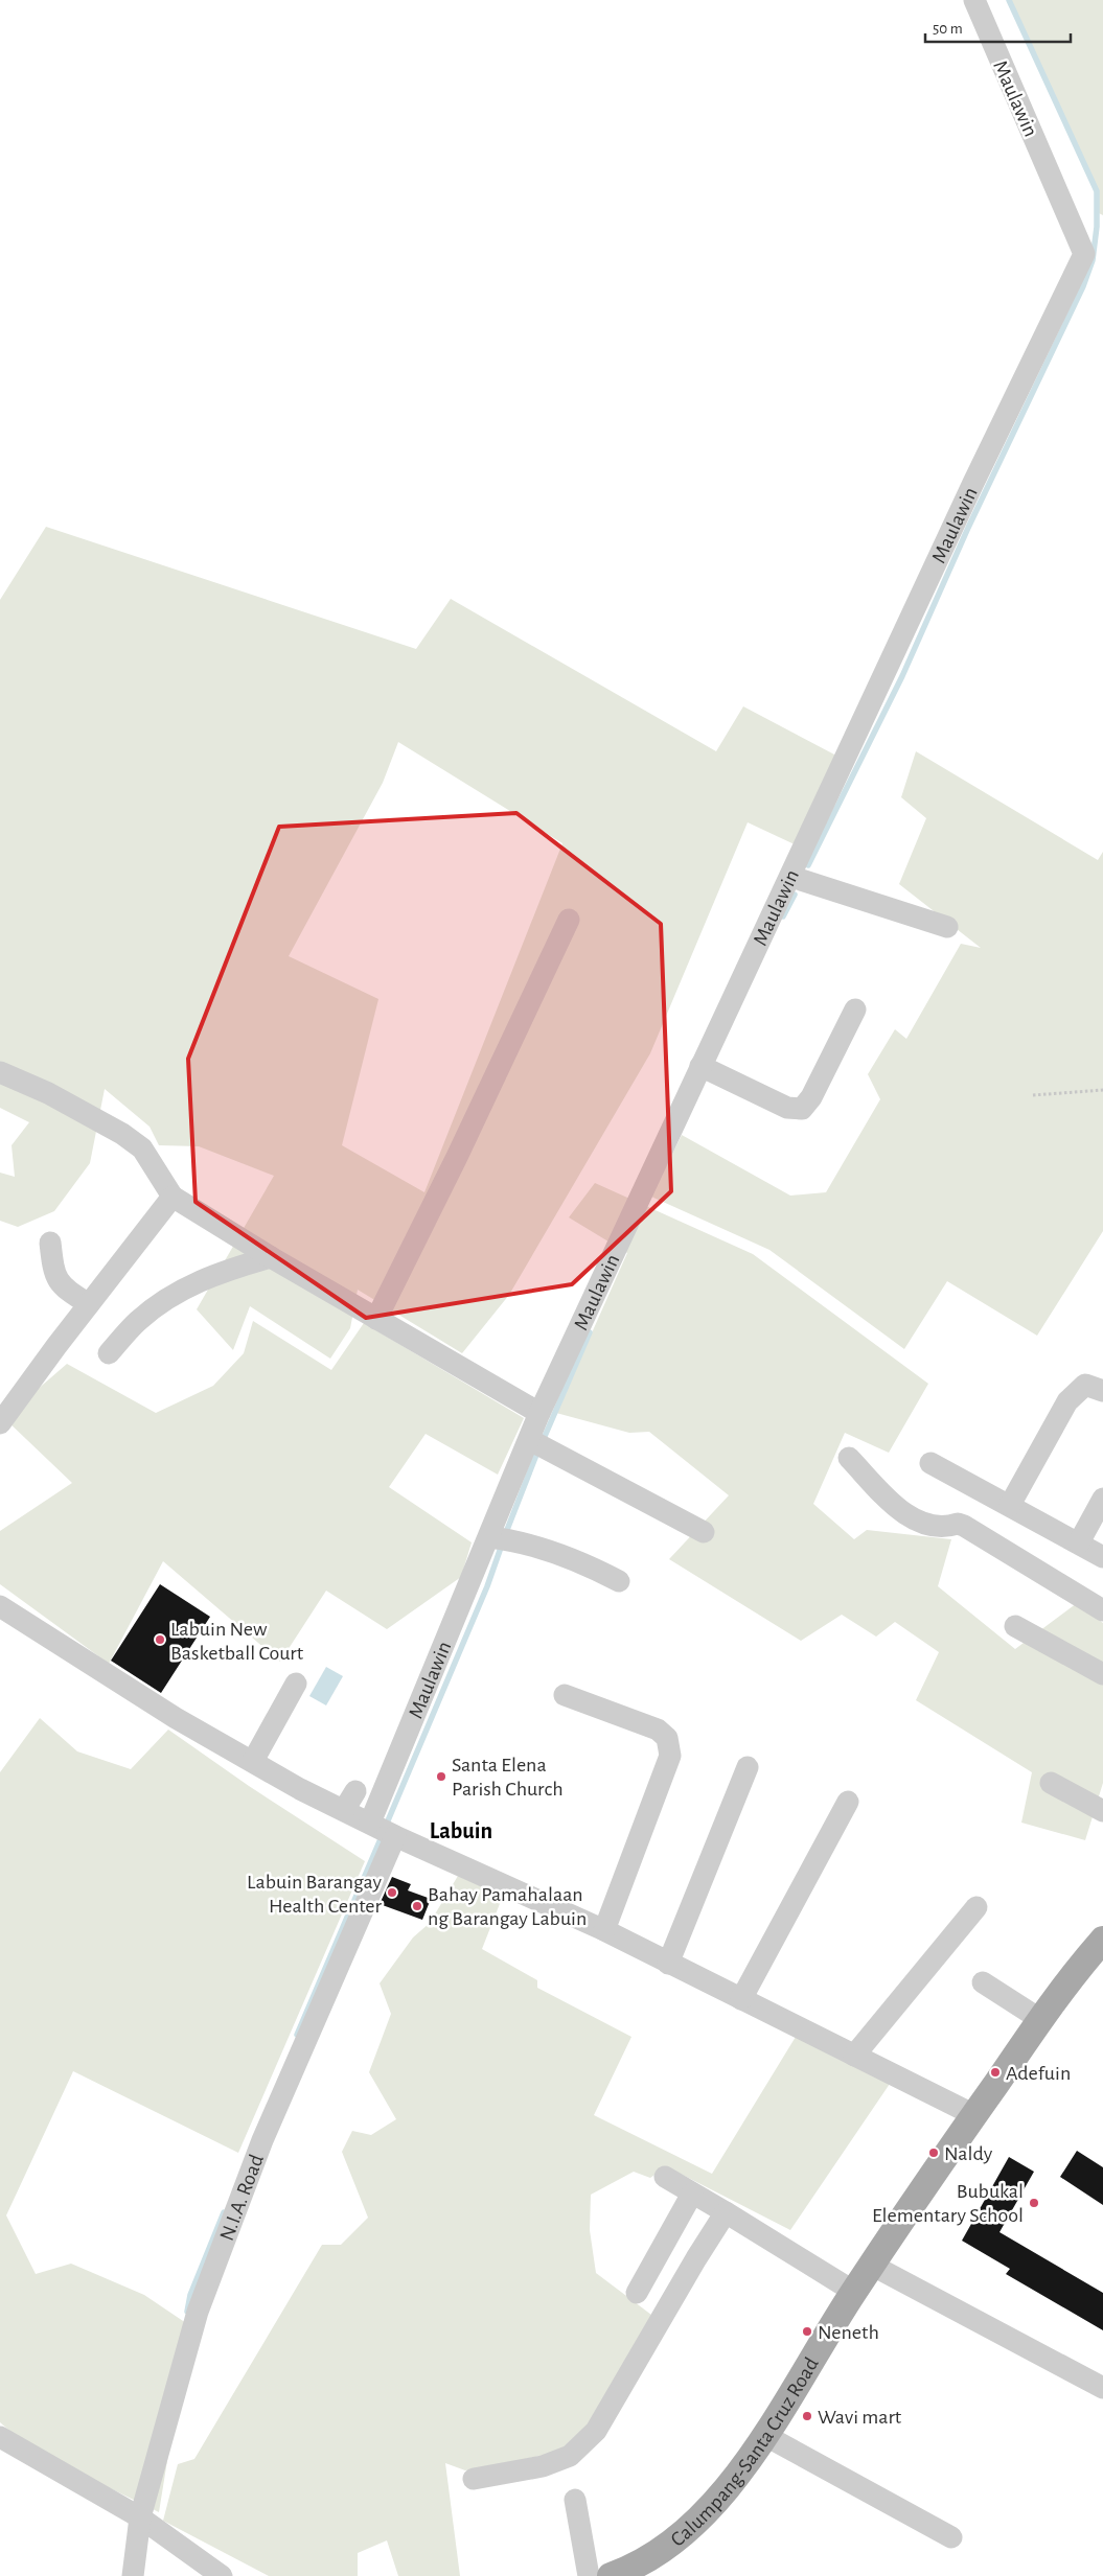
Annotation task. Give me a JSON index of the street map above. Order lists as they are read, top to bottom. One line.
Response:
{"streets":{"main road":["Calumpang-Santa Cruz Road"],"street":["Maulawin","N.I.A. Road"]},"districts":["Labuin"],"places":["Labuin New Basketball Court","Santa Elena Parish Church","Labuin Barangay Health Center","Bahay Pamahalaan ng Barangay Labuin","Adefuin","Naldy","Bubukal Elementary School","Neneth","Wavi mart"],"scale_bar":"50 m"}
